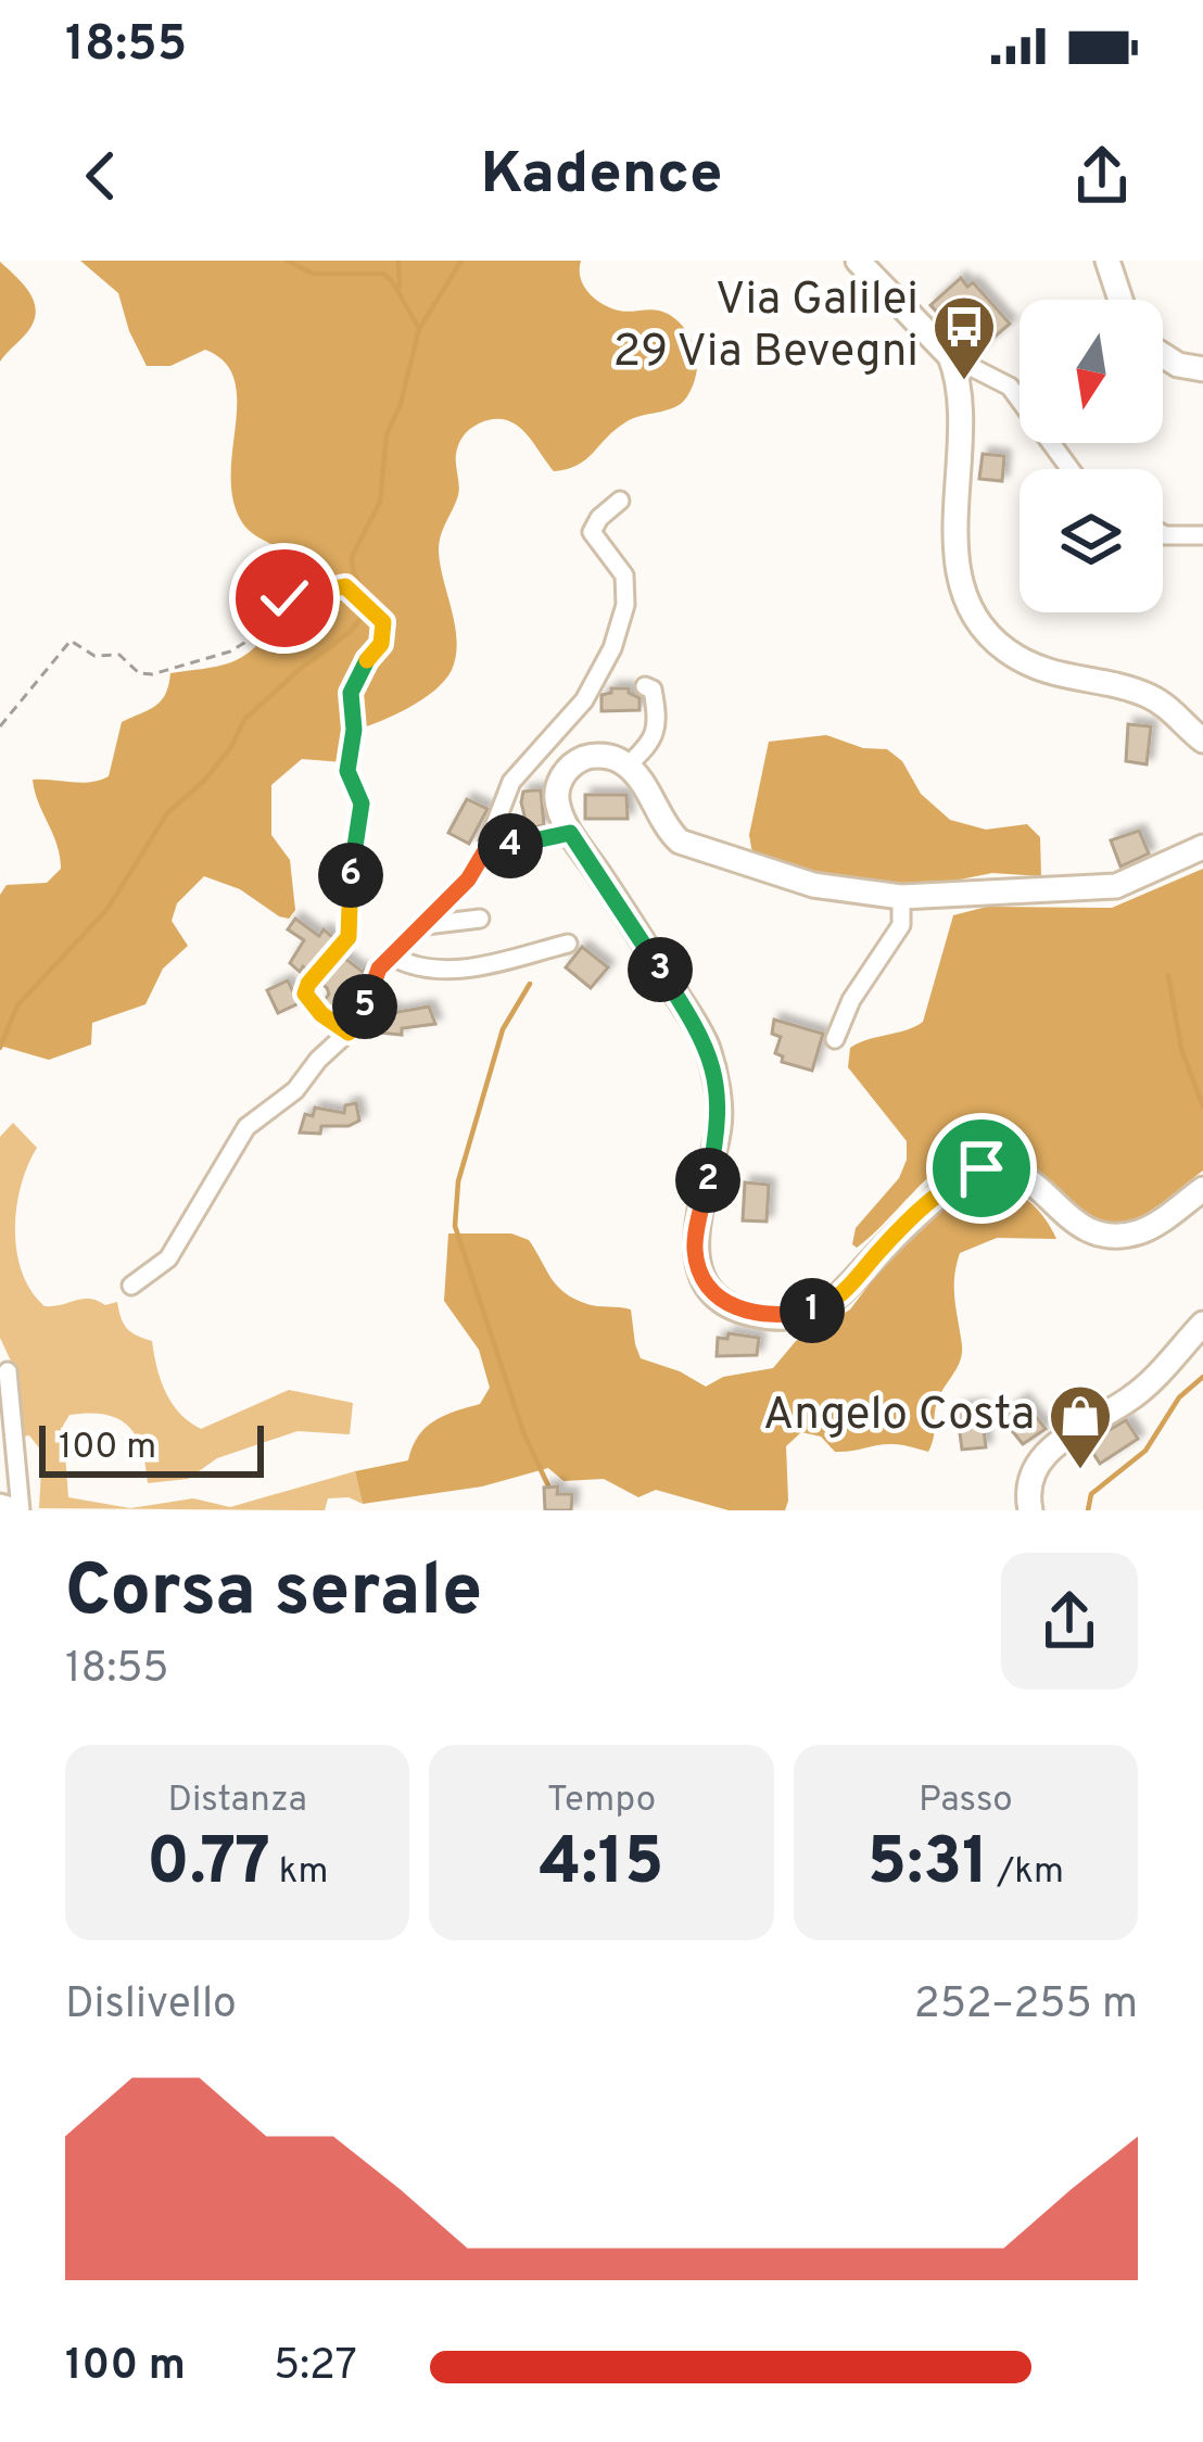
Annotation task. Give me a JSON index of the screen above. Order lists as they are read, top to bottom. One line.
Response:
{"places":{"bus stop":["Via Galilei 29 Via Bevegni"],"shop":["Angelo Costa"]},"scale_bar":"100 m","north":"bottom","page":{"status":"18:55","header":"Kadence","pins":["4","6","3","5","2","1"],"scale":"100 m","heading":["Corsa serale","18:55"],"stats":[["Distanza","0.77 km"],["Tempo","4:15"],["Passo","5:31 /km"]],"chart":["Dislivello","252–255 m"],"list":[{"name":"100 m","note":"5:27"}]}}
